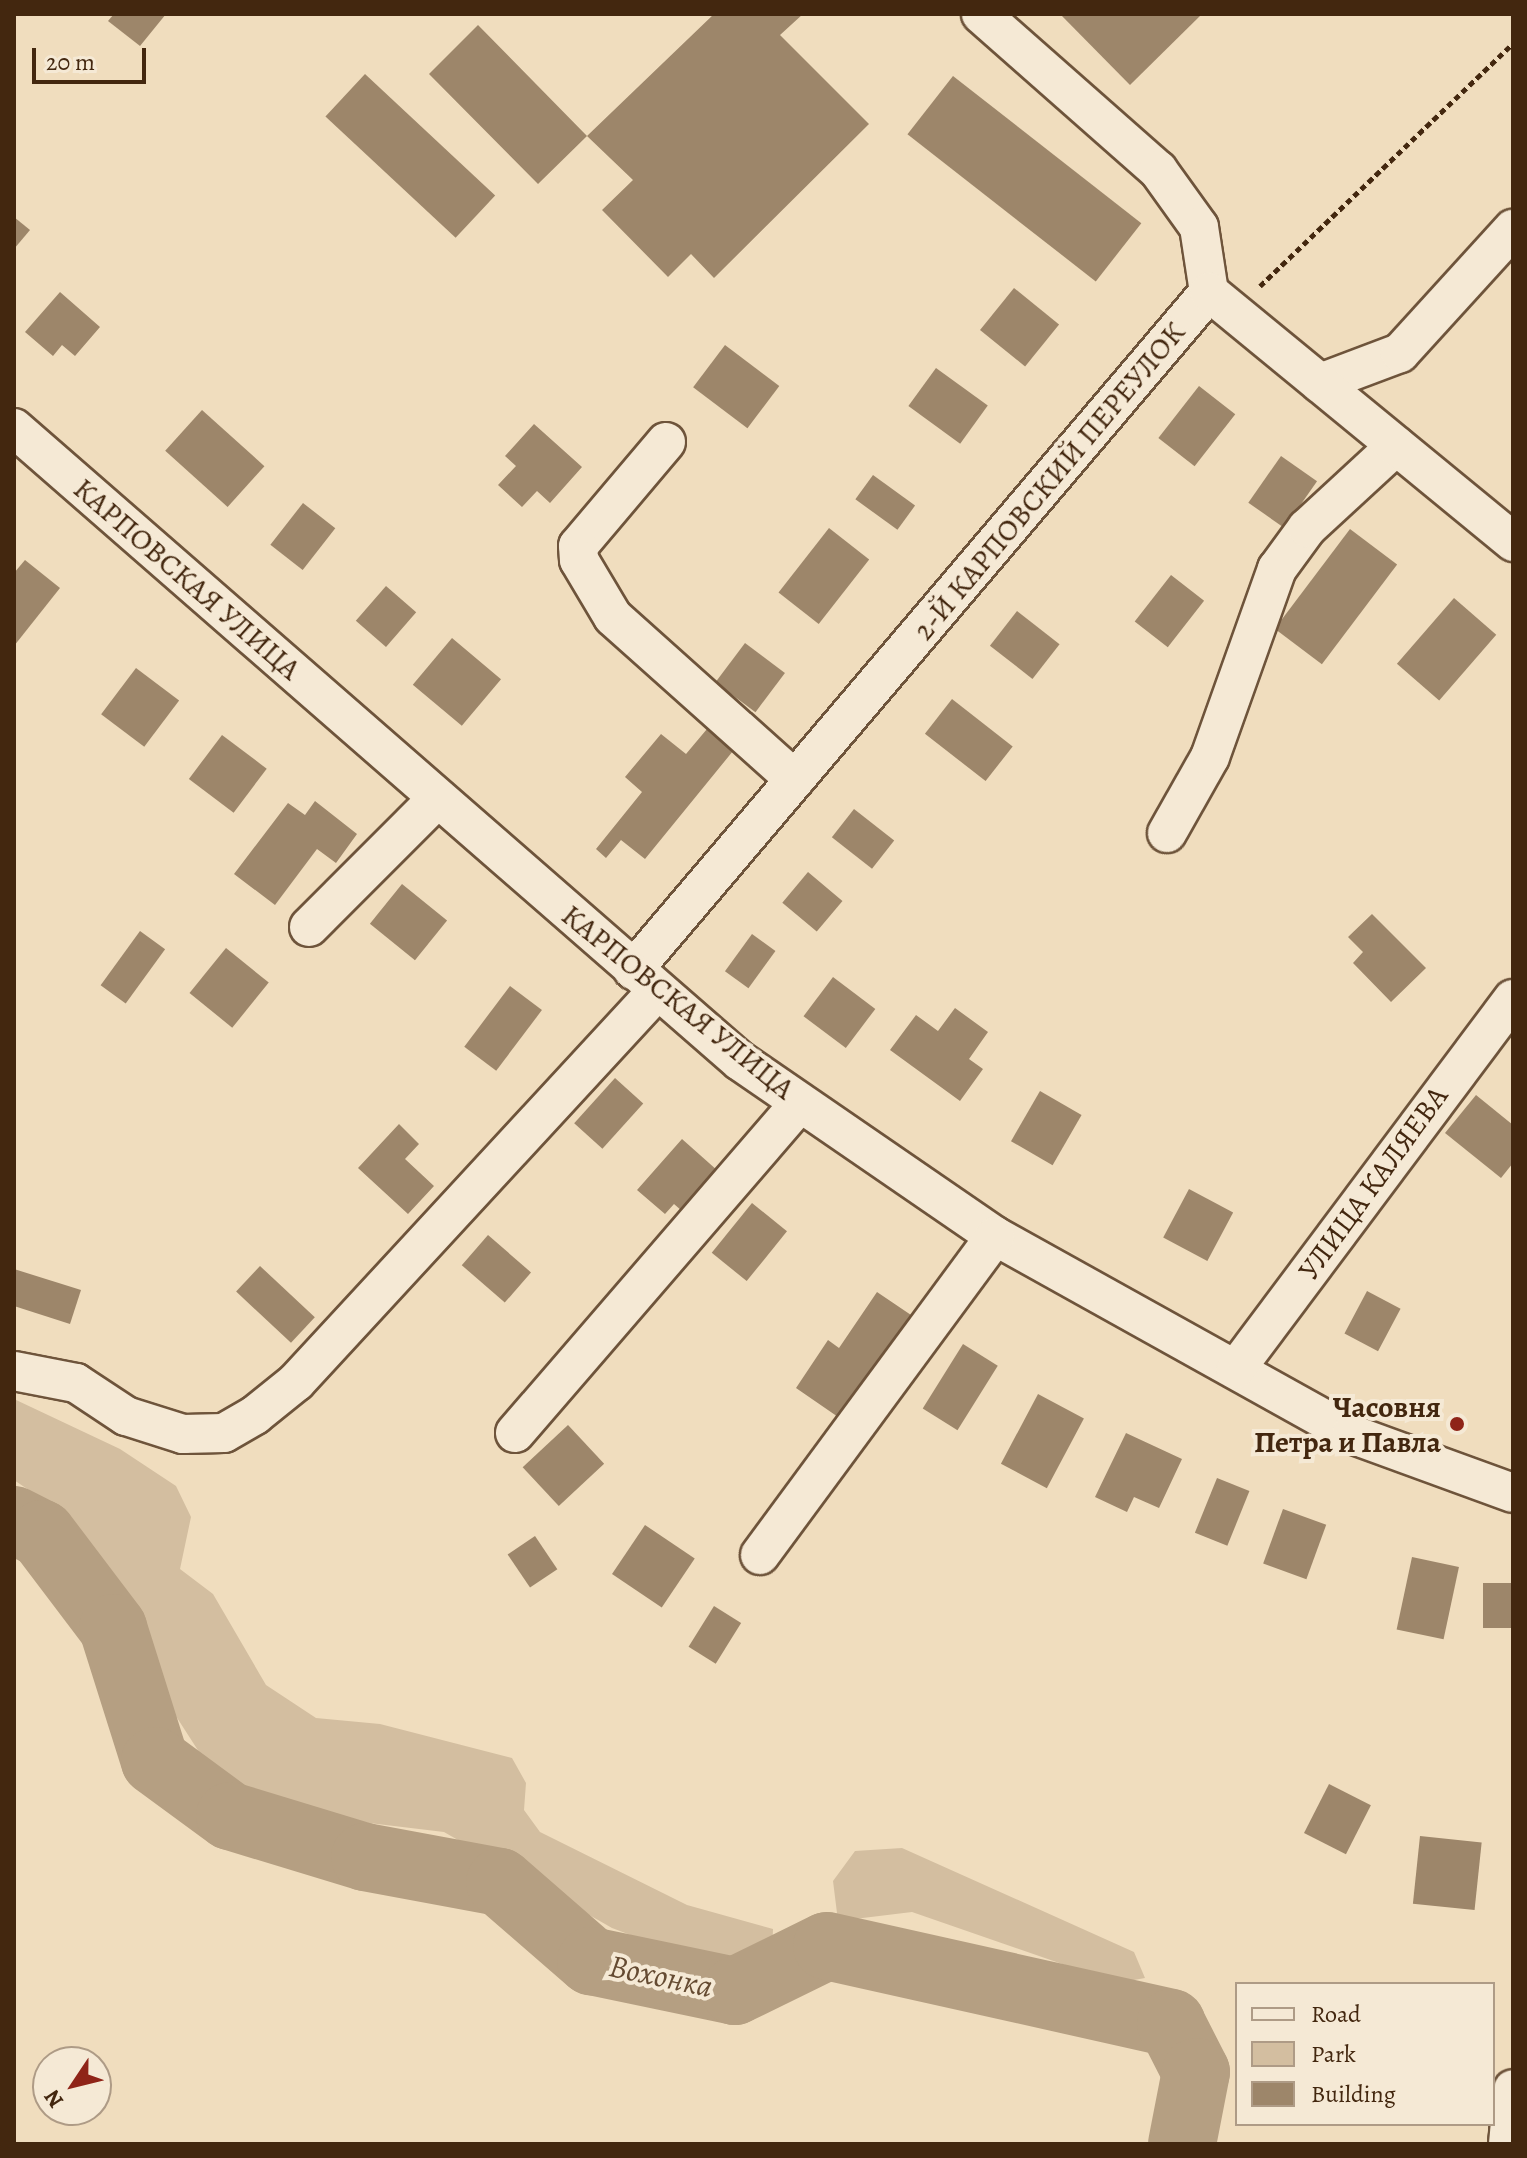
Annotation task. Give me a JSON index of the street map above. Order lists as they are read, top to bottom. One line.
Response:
{"streets":{"street":["2-Й КАРПОВСКИЙ ПЕРЕУЛОК","КАРПОВСКАЯ УЛИЦА","УЛИЦА КАЛЯЕВА"]},"crossings":[["2-Й КАРПОВСКИЙ ПЕРЕУЛОК","КАРПОВСКАЯ УЛИЦА"],["КАРПОВСКАЯ УЛИЦА","УЛИЦА КАЛЯЕВА"]],"water":["Вохонка"],"places":["Часовня Петра и Павла"],"legend":["Road","Park","Building"],"scale_bar":"20 m","north":"bottom left"}
